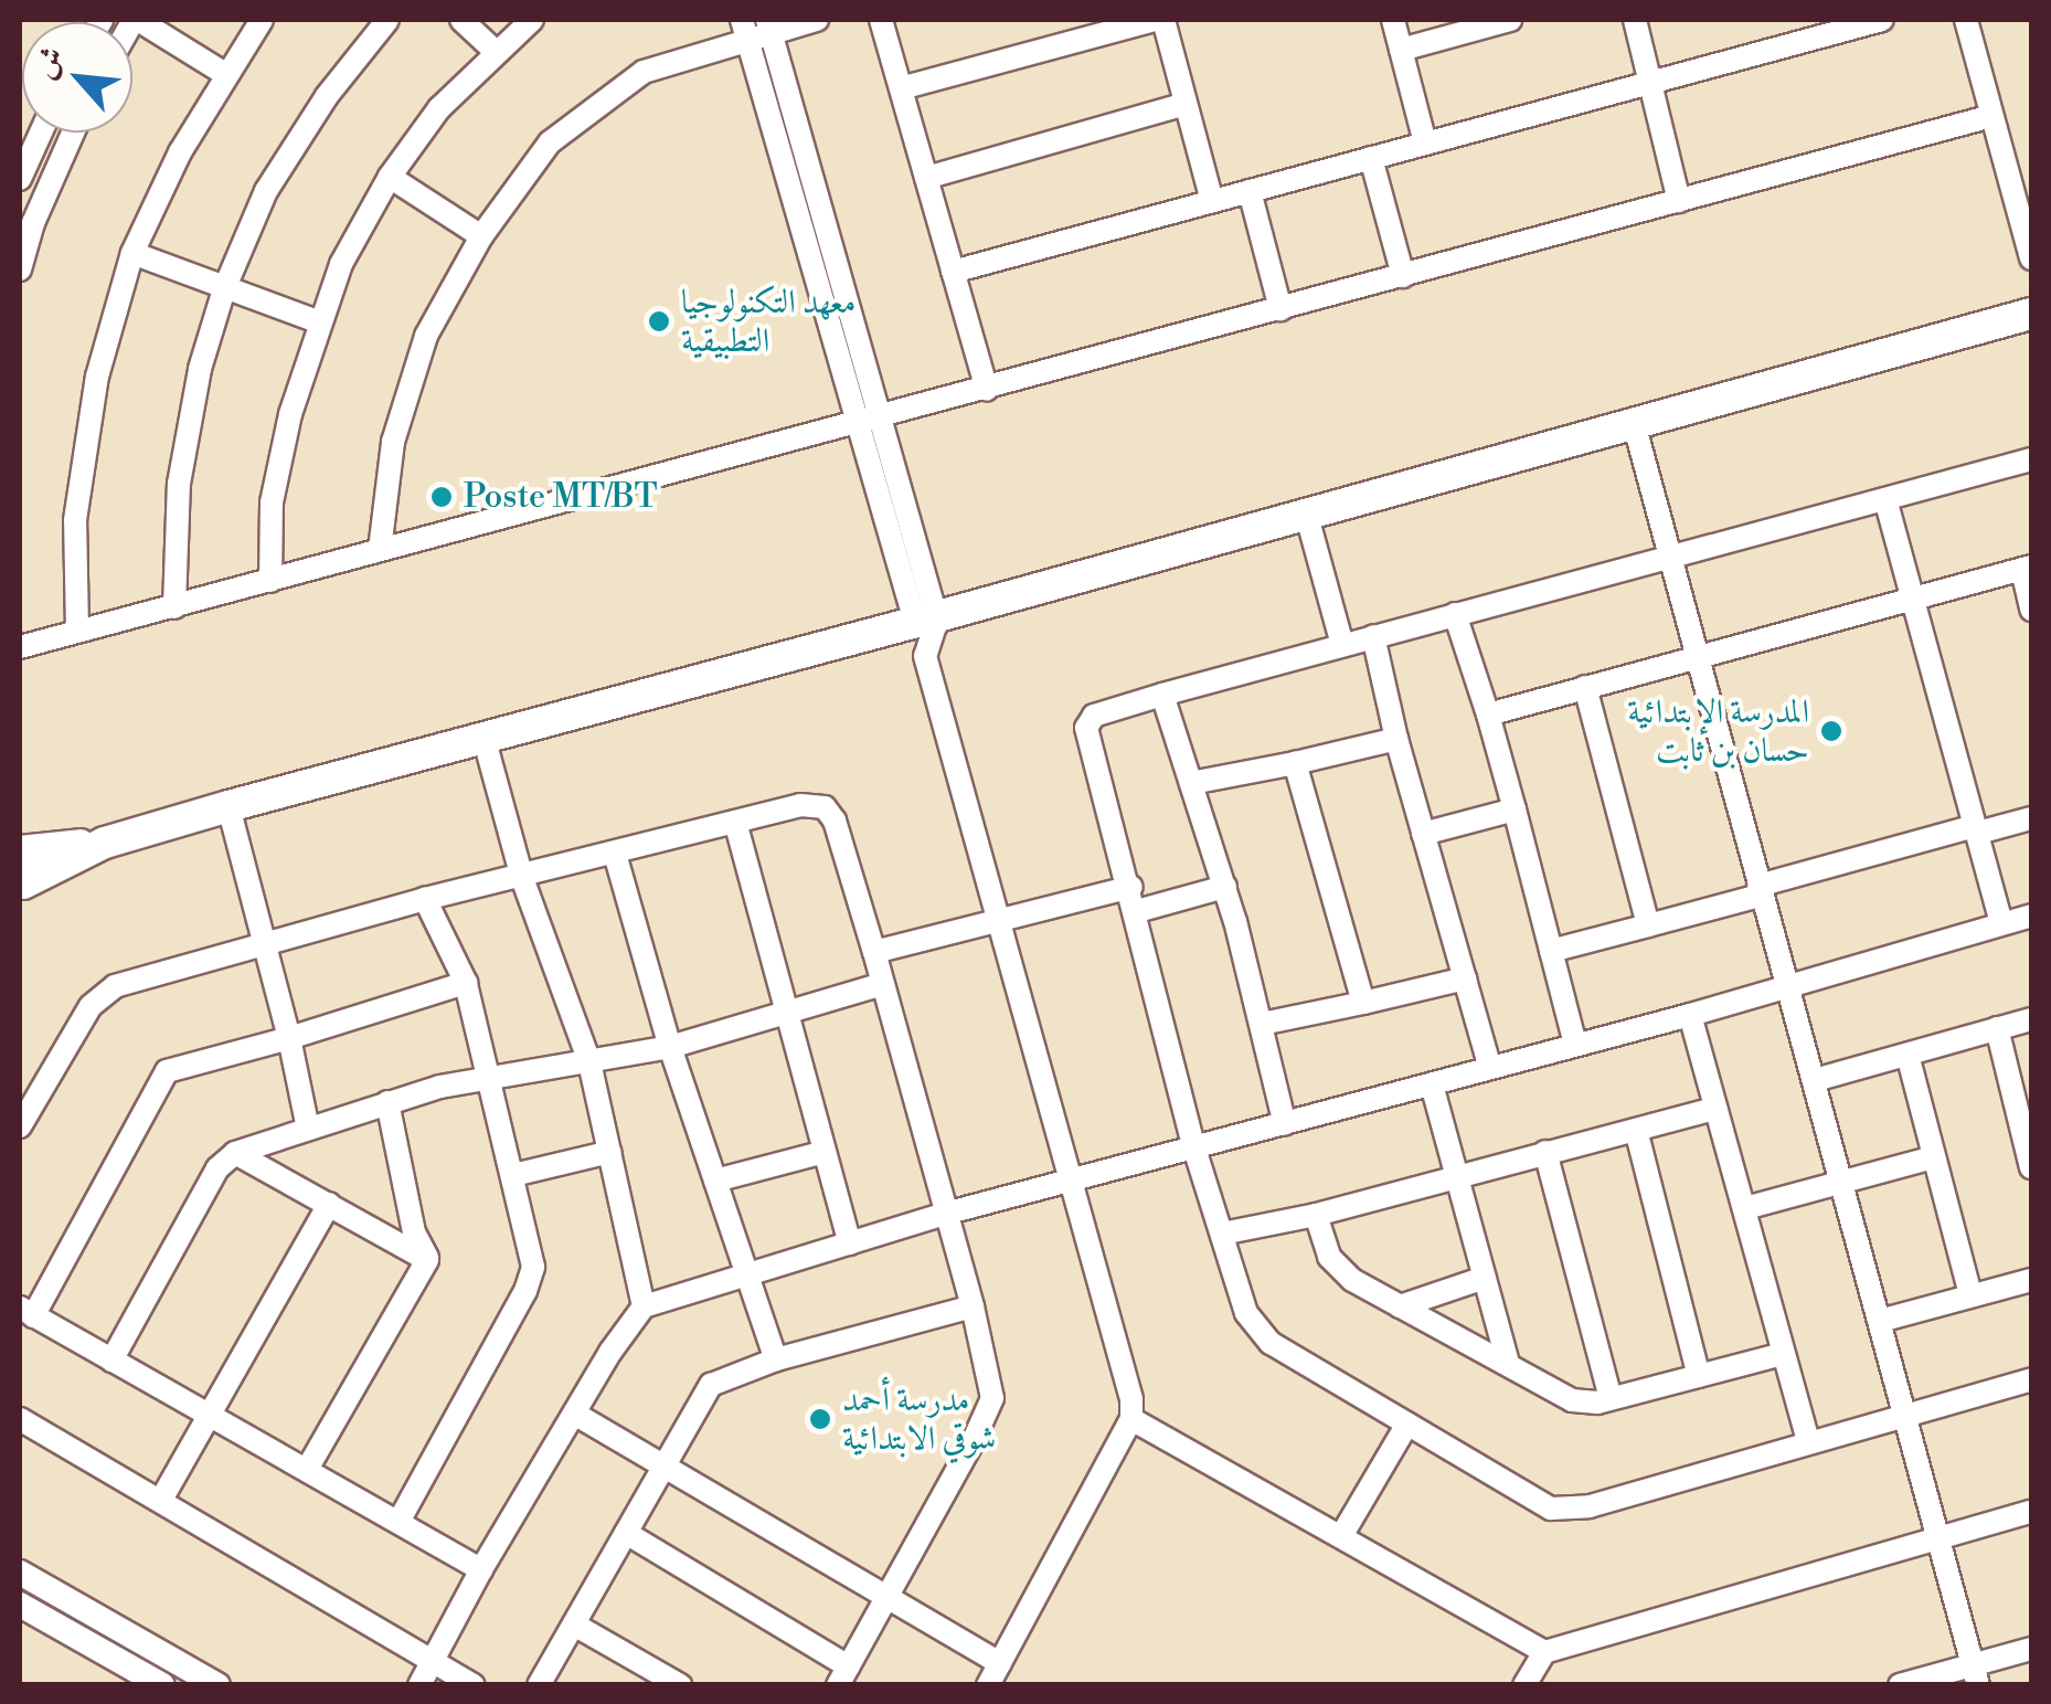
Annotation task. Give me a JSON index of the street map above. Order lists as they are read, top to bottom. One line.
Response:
{"places":["معهد التكنولوجيا التطبيقية","Poste MT/BT","المدرسة الإبتدائية حسان بن ثابت","مدرسة أحمد شوقي الابتدائية"],"north":"top left"}
